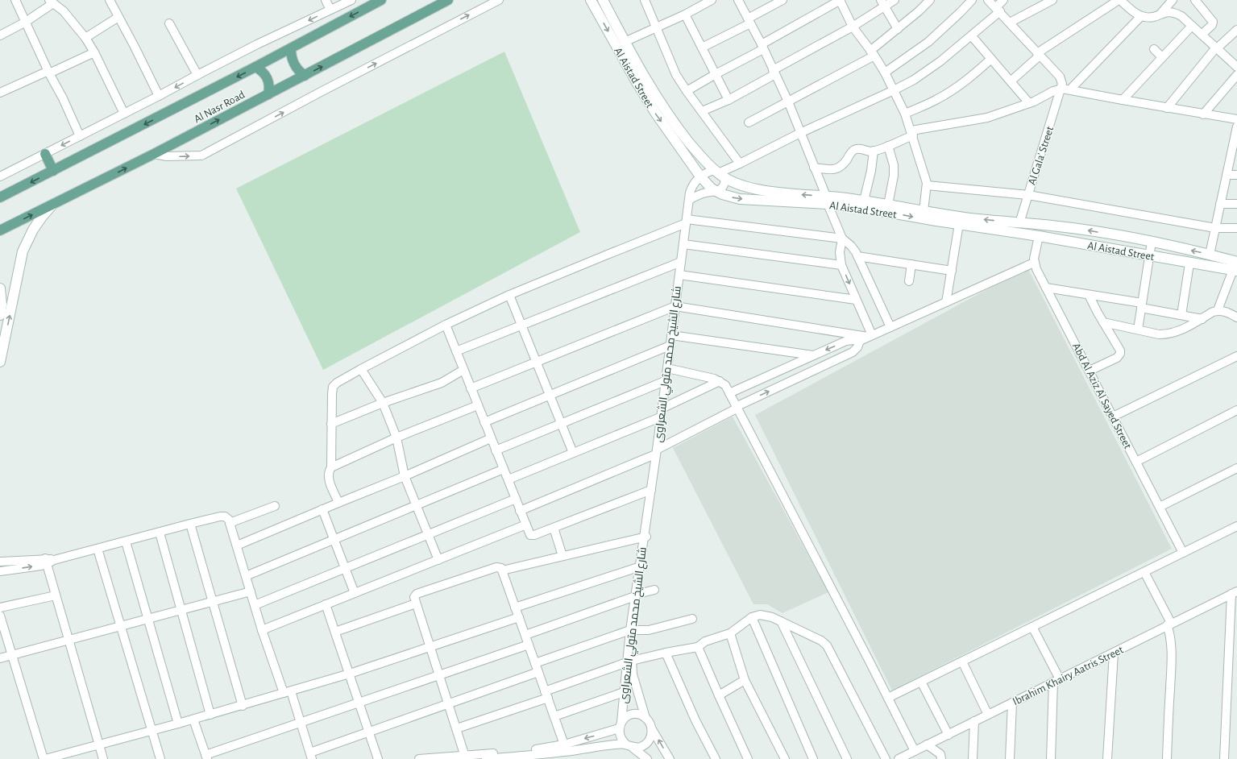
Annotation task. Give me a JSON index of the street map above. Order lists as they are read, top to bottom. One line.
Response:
{"streets":{"main road":["Al Aistad Street","Al Nasr Road"],"street":["Al Gala' Street","شارع الشيخ محمد متولي الشعراوى","Abd Al Aziz Al Sayed Street","Ibrahim Khairy Aatris Street"]},"crossings":[["Al Aistad Street","Al Gala' Street"],["Al Aistad Street","شارع الشيخ محمد متولي الشعراوى"]]}
